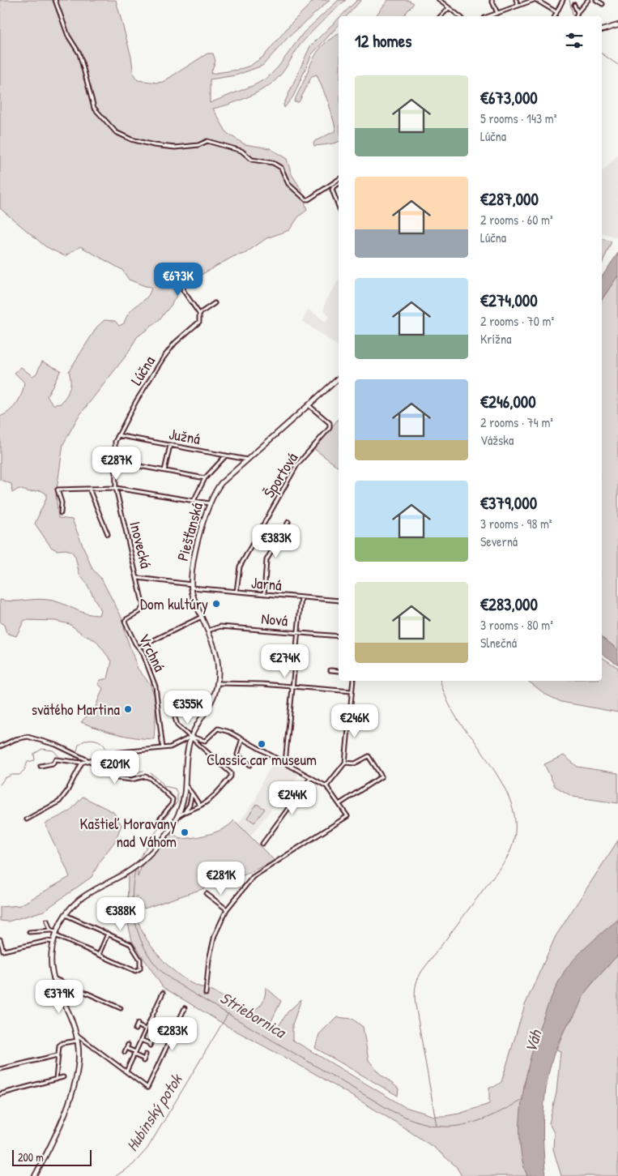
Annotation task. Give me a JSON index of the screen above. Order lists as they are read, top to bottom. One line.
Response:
{"streets":{"main road":["Piešťanská"],"street":["Lúčna","Južná","Športová","Inovecká","Jarná","Nová","Vrchná"]},"crossings":[["Lúčna","Južná"],["Lúčna","Inovecká"],["Južná","Piešťanská"],["Športová","Piešťanská"],["Športová","Jarná"],["Piešťanská","Inovecká"],["Piešťanská","Jarná"],["Piešťanská","Nová"],["Inovecká","Jarná"],["Inovecká","Vrchná"]],"water":["Striebornica","Váh","Hubinský potok"],"places":["Dom kultúry","svätého Martina","Classic car museum","Kaštieľ Moravany nad Váhom"],"scale_bar":"200 m","page":{"heading":"12 homes","list":[{"name":"€673,000","note":"5 rooms · 143 m² · Lúčna"},{"name":"€287,000","note":"2 rooms · 60 m² · Lúčna"},{"name":"€274,000","note":"2 rooms · 70 m² · Krížna"},{"name":"€246,000","note":"2 rooms · 74 m² · Vážska"},{"name":"€379,000","note":"3 rooms · 98 m² · Severná"},{"name":"€283,000","note":"3 rooms · 80 m² · Slnečná"}],"price":["€673K","€287K","€383K","€274K","€355K","€246K","€201K","€244K","€281K","€388K","€379K","€283K"],"scale":"200 m"}}
